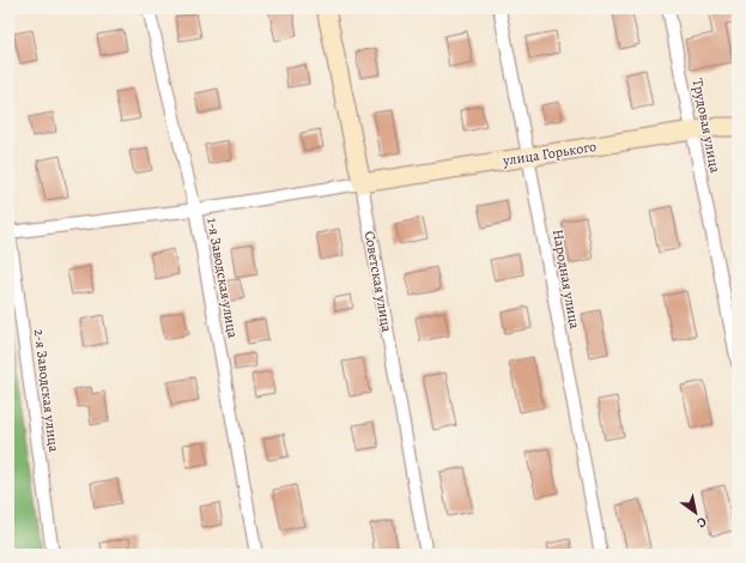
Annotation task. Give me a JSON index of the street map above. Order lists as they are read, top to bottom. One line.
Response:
{"streets":{"street":["Трудовая улица","улица Горького","1-я Заводская улица","Народная улица","Советская улица","2-я Заводская улица"]},"crossings":[["Трудовая улица","улица Горького"],["улица Горького","Народная улица"],["улица Горького","Советская улица"]],"north":"bottom right"}
